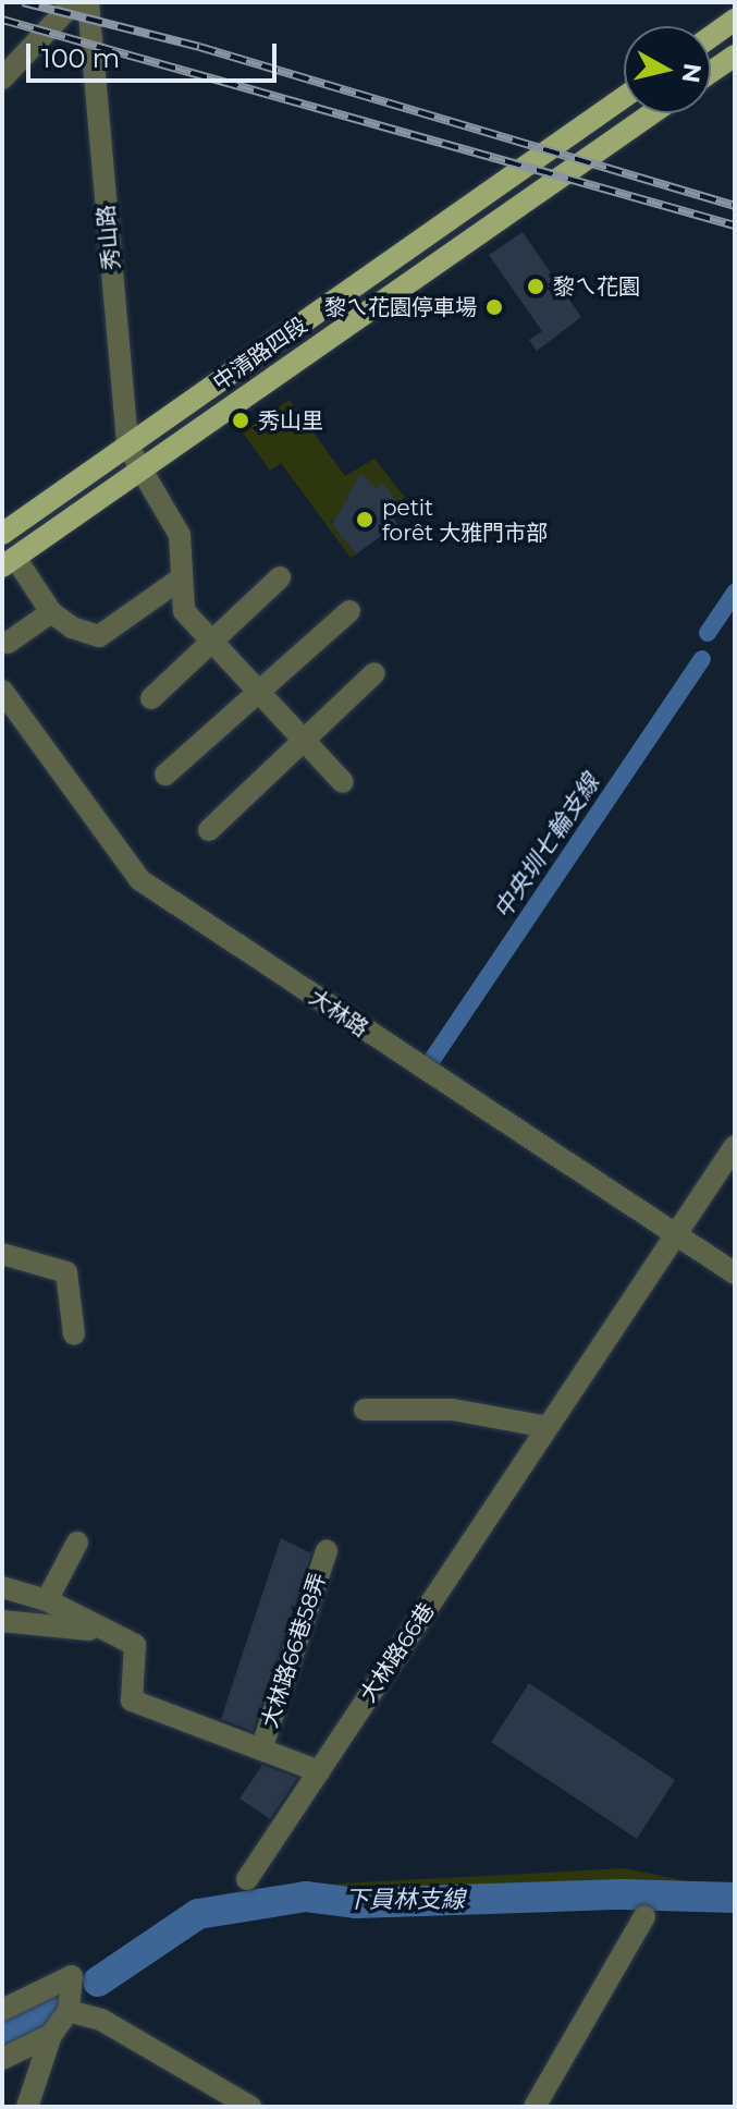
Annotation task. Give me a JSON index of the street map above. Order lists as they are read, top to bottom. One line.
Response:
{"streets":{"main road":["中清路四段"],"street":["秀山路","大林路","大林路66巷58弄","大林路66巷"]},"crossings":[["秀山路","中清路四段"],["大林路","大林路66巷"],["大林路66巷58弄","大林路66巷"]],"water":["中央圳七輪支線","下員林支線"],"places":["黎ㄟ花園","黎ㄟ花園停車場","秀山里","petit forêt 大雅門市部"],"scale_bar":"100 m","north":"right"}
